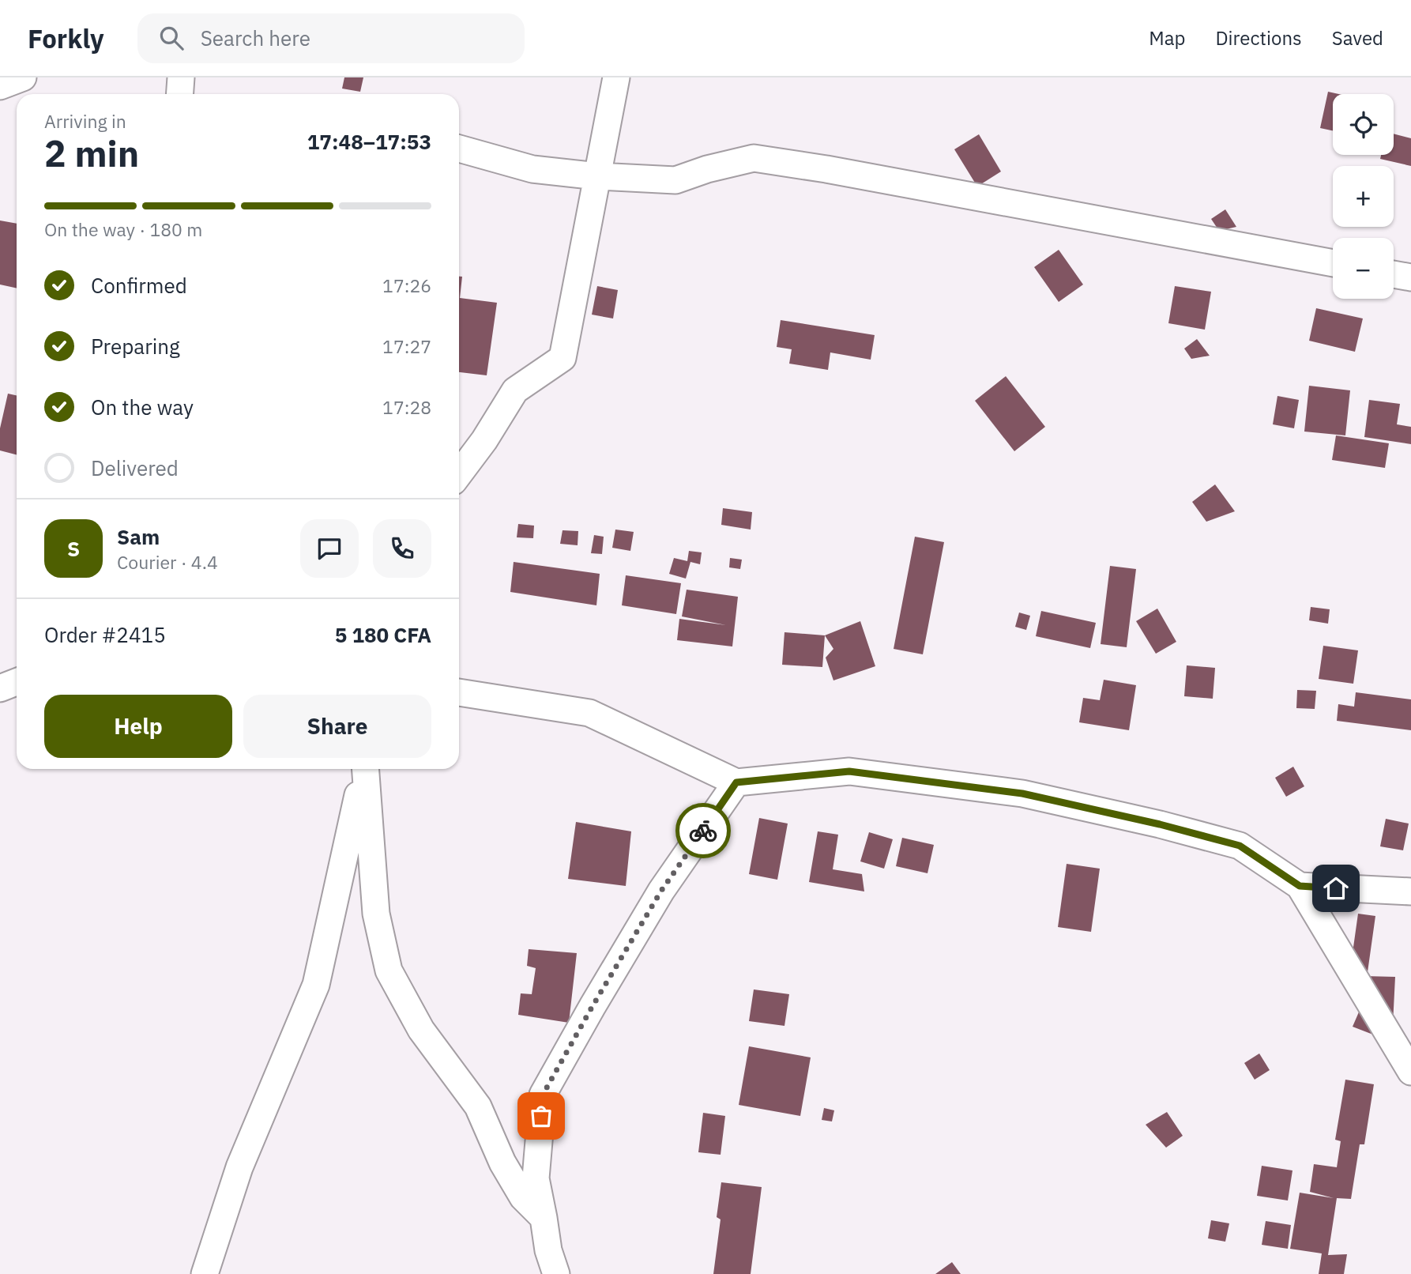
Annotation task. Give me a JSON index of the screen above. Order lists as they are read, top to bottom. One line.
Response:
{"page":{"header":"Forkly","search":"Search here","nav":["Map","Directions","Saved"],"map_buttons":["+","−"],"heading":["2 min","Arriving in","17:48–17:53"],"panel":["Sam","Courier · 4.4","Order #2415","5 180 CFA"],"bar":"On the way · 180 m","list":[["Confirmed","17:26"],["Preparing","17:27"],["On the way","17:28"],"Delivered"],"round":"S","buttons":["Help","Share"]}}
